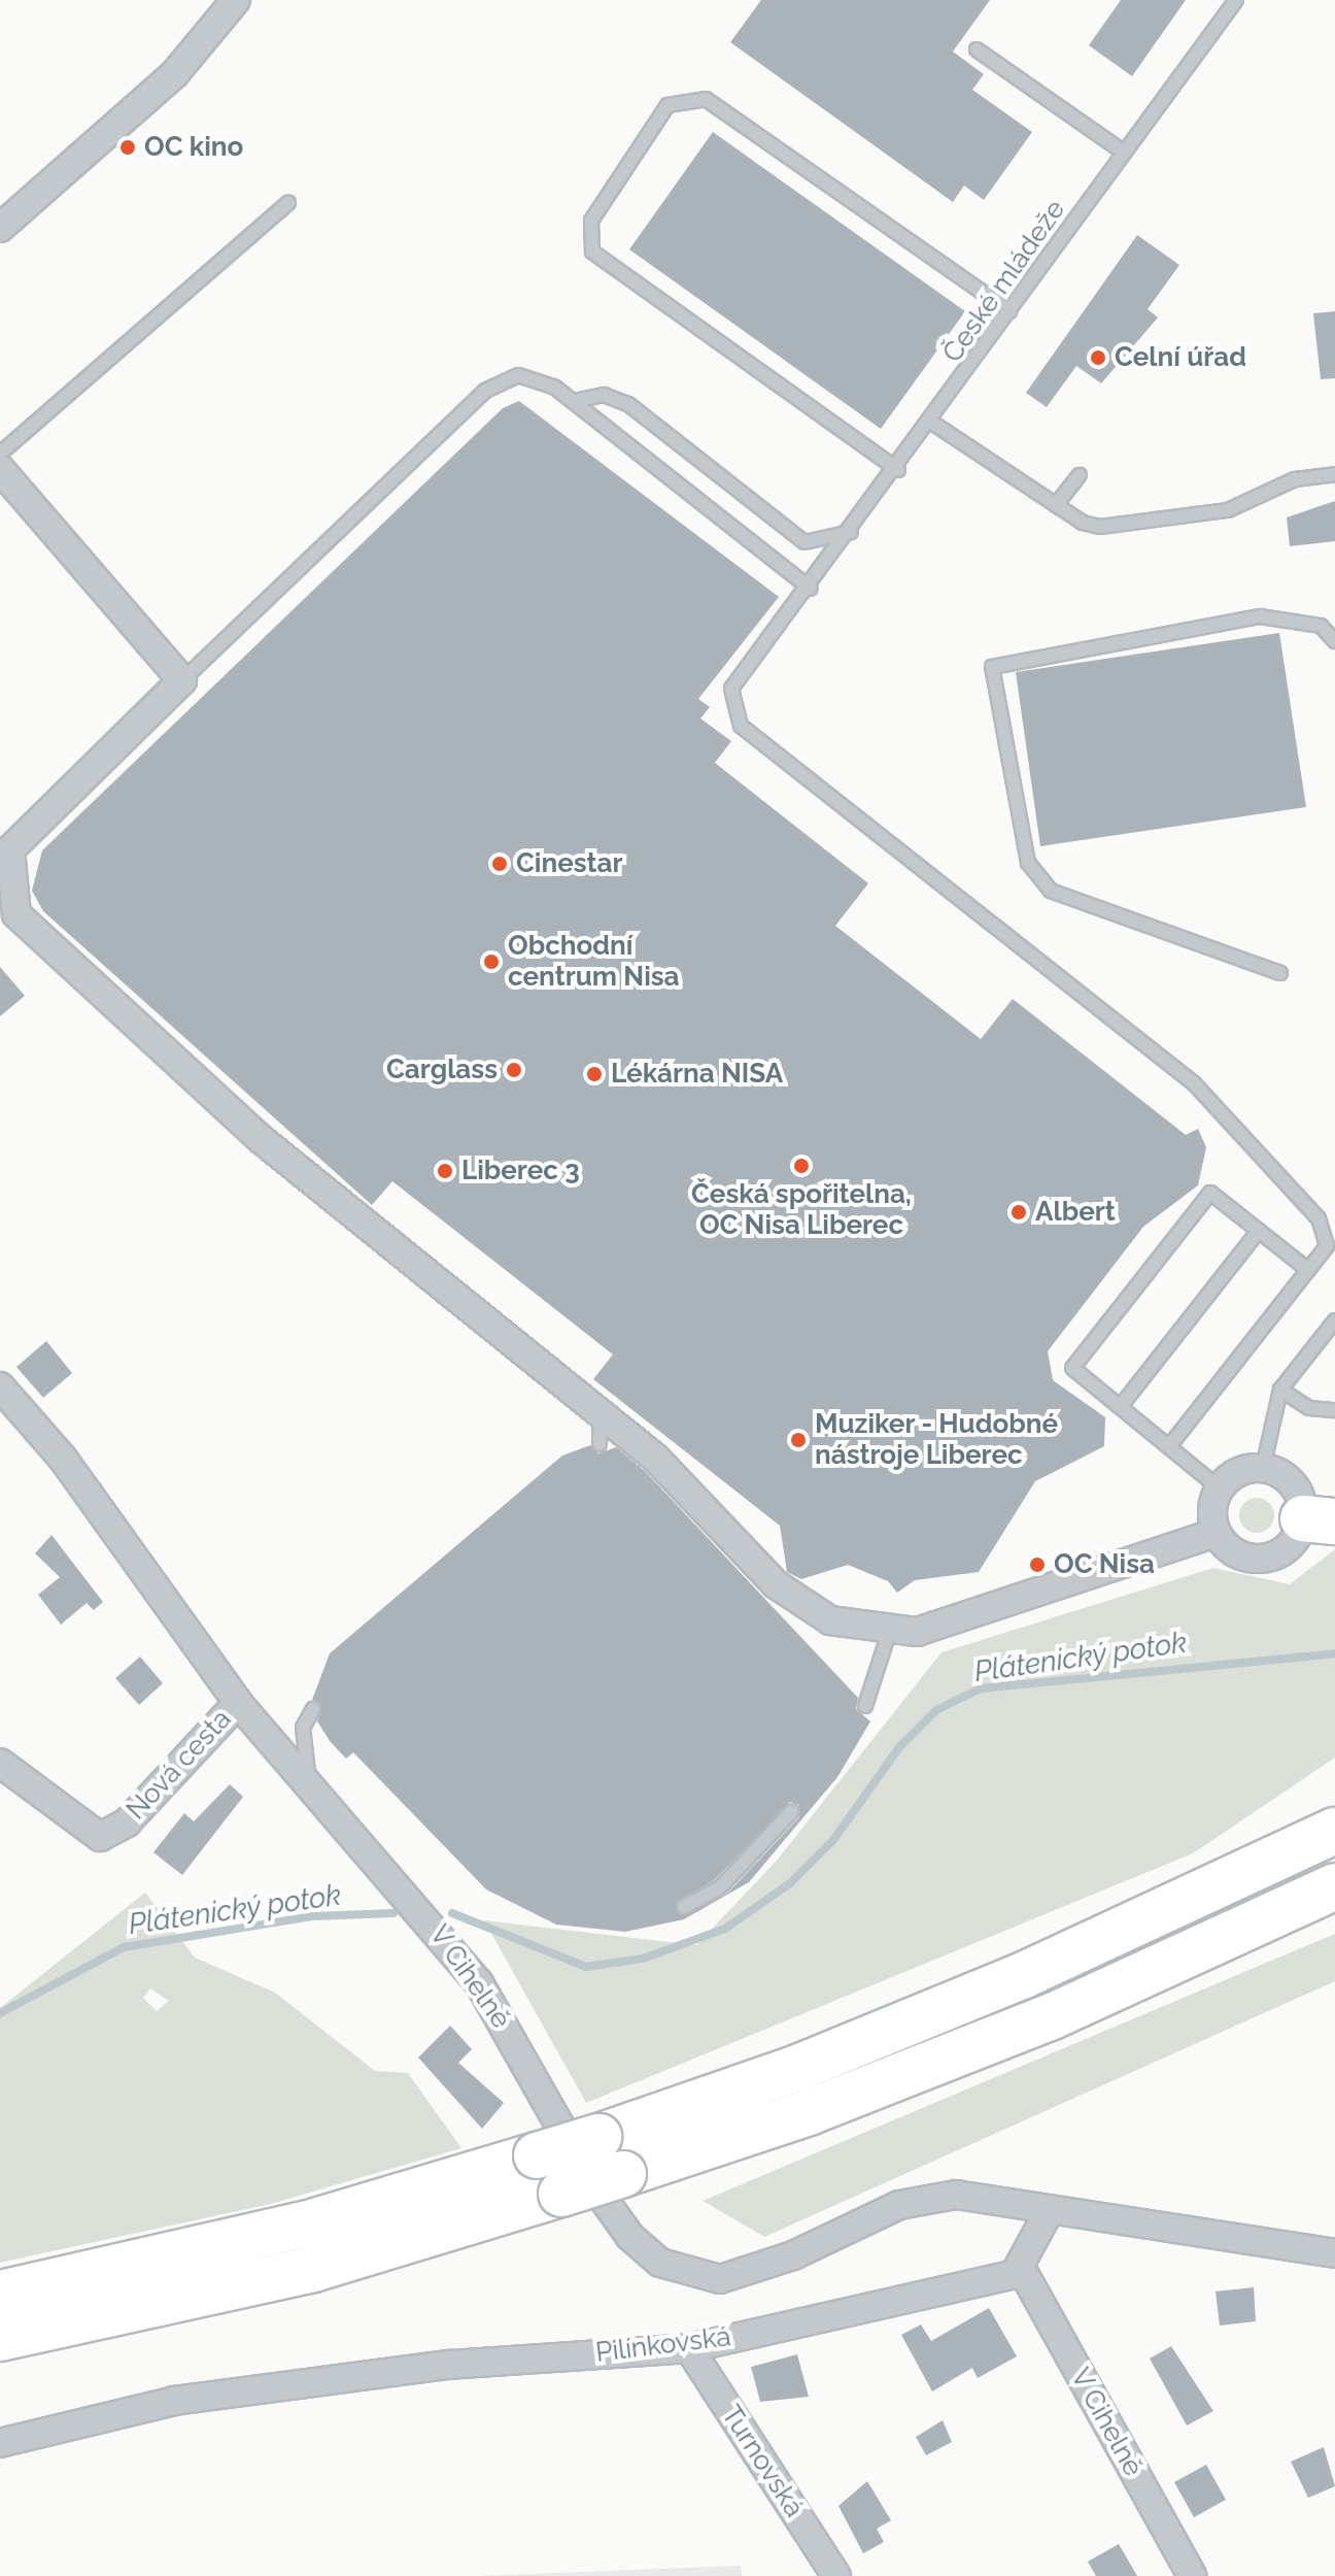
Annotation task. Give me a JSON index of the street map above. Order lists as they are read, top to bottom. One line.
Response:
{"streets":{"street":["Nová cesta","V Cihelně","Pilínkovská","Turnovská"],"lane":["České mládeže"]},"crossings":[["Nová cesta","V Cihelně"],["V Cihelně","Pilínkovská"],["Pilínkovská","Turnovská"]],"water":["Plátenický potok"],"places":["OC kino","Celní úřad","Cinestar","Obchodní centrum Nisa","Carglass","Lékárna NISA","Česká spořitelna, OC Nisa Liberec","Liberec 3","Albert","Muziker - Hudobné nástroje Liberec","OC Nisa"]}
